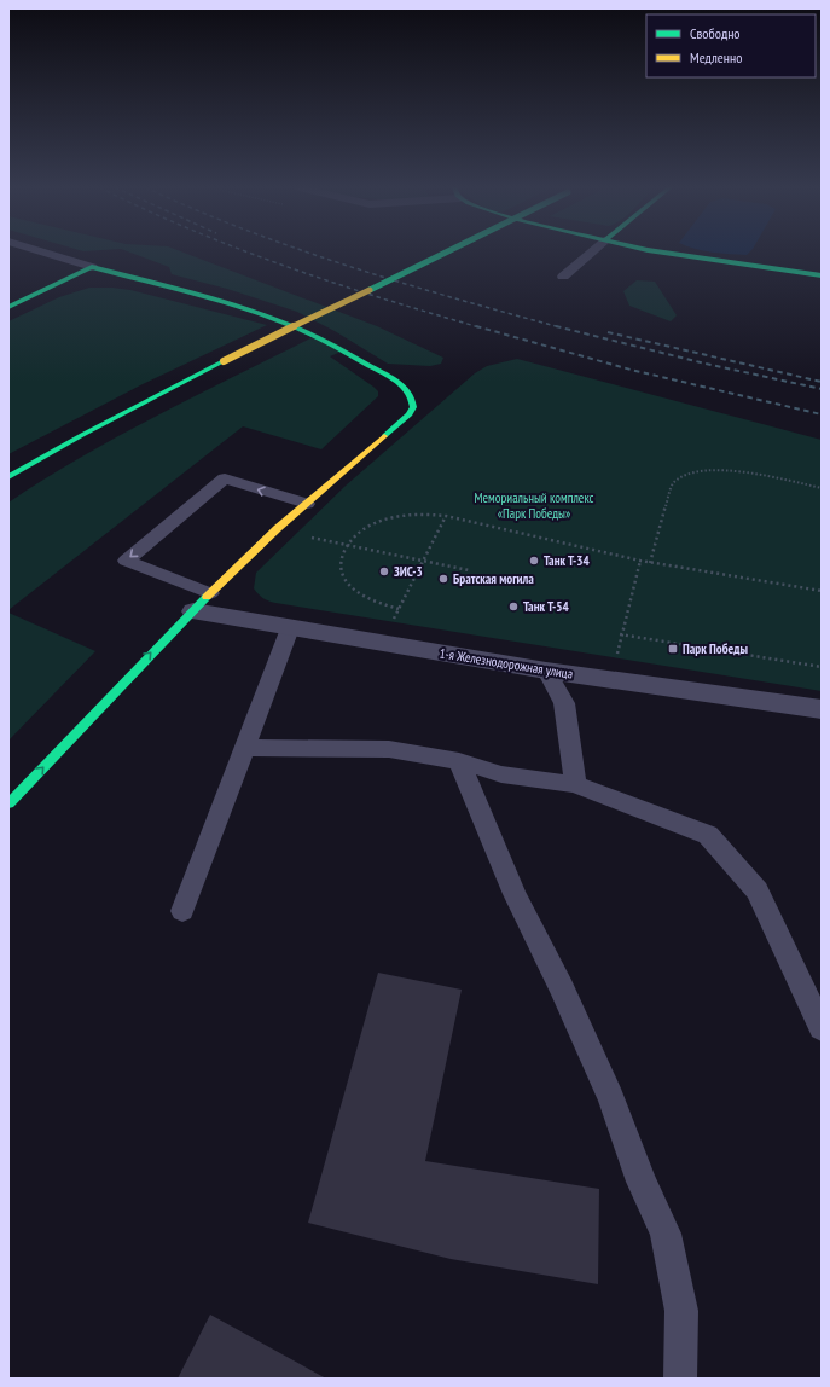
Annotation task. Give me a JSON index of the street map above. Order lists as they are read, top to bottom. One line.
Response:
{"streets":{"street":["1-я Железнодорожная улица"]},"parks":["Мемориальный комплекс «Парк Победы»"],"places":{"other":["Танк Т-34","ЗИС-3","Братская могила","Танк Т-54"],"transit":["Парк Победы"]},"legend":["Свободно","Медленно"]}
